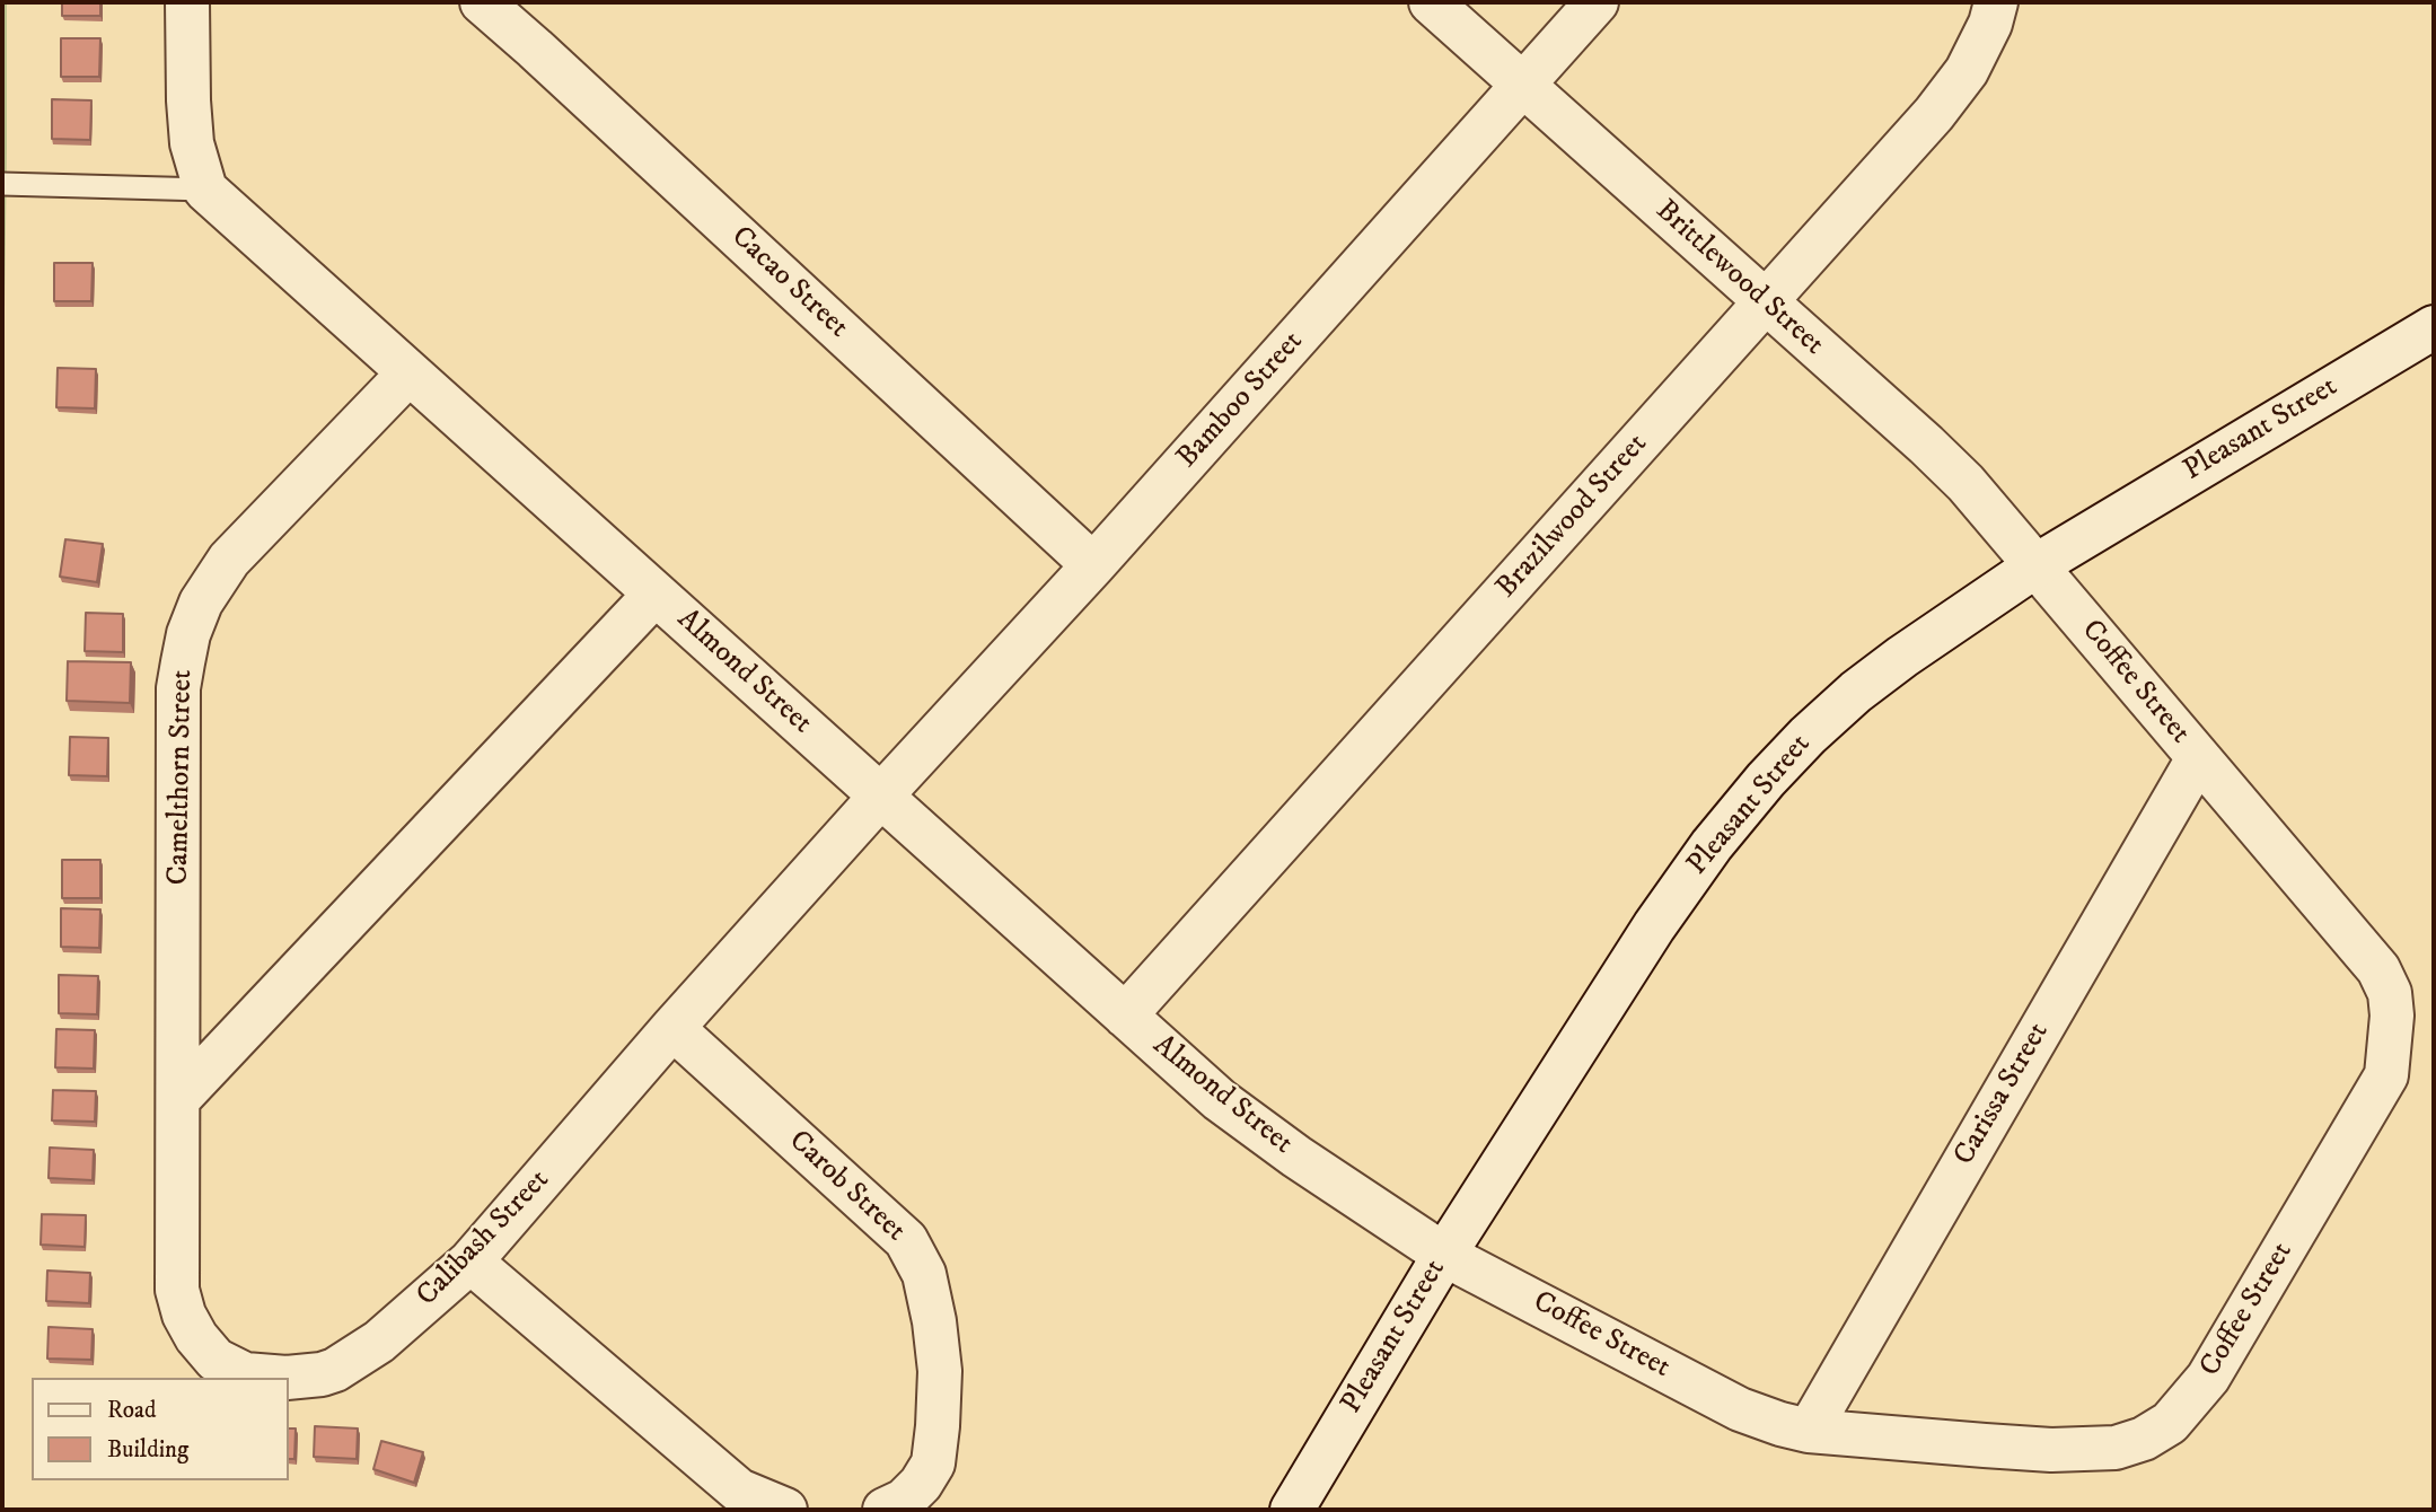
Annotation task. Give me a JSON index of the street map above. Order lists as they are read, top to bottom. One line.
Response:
{"streets":{"street":["Brittlewood Street","Cacao Street","Bamboo Street","Pleasant Street","Brazilwood Street","Almond Street","Coffee Street","Camelthorn Street","Carissa Street","Carob Street","Calibash Street"]},"crossings":[["Brittlewood Street","Bamboo Street"],["Brittlewood Street","Pleasant Street"],["Brittlewood Street","Brazilwood Street"],["Brittlewood Street","Coffee Street"],["Cacao Street","Bamboo Street"],["Bamboo Street","Almond Street"],["Bamboo Street","Calibash Street"],["Pleasant Street","Almond Street"],["Pleasant Street","Coffee Street"],["Brazilwood Street","Almond Street"],["Almond Street","Coffee Street"],["Almond Street","Camelthorn Street"],["Almond Street","Calibash Street"],["Coffee Street","Carissa Street"],["Camelthorn Street","Calibash Street"],["Carob Street","Calibash Street"]],"legend":["Road","Building"]}
